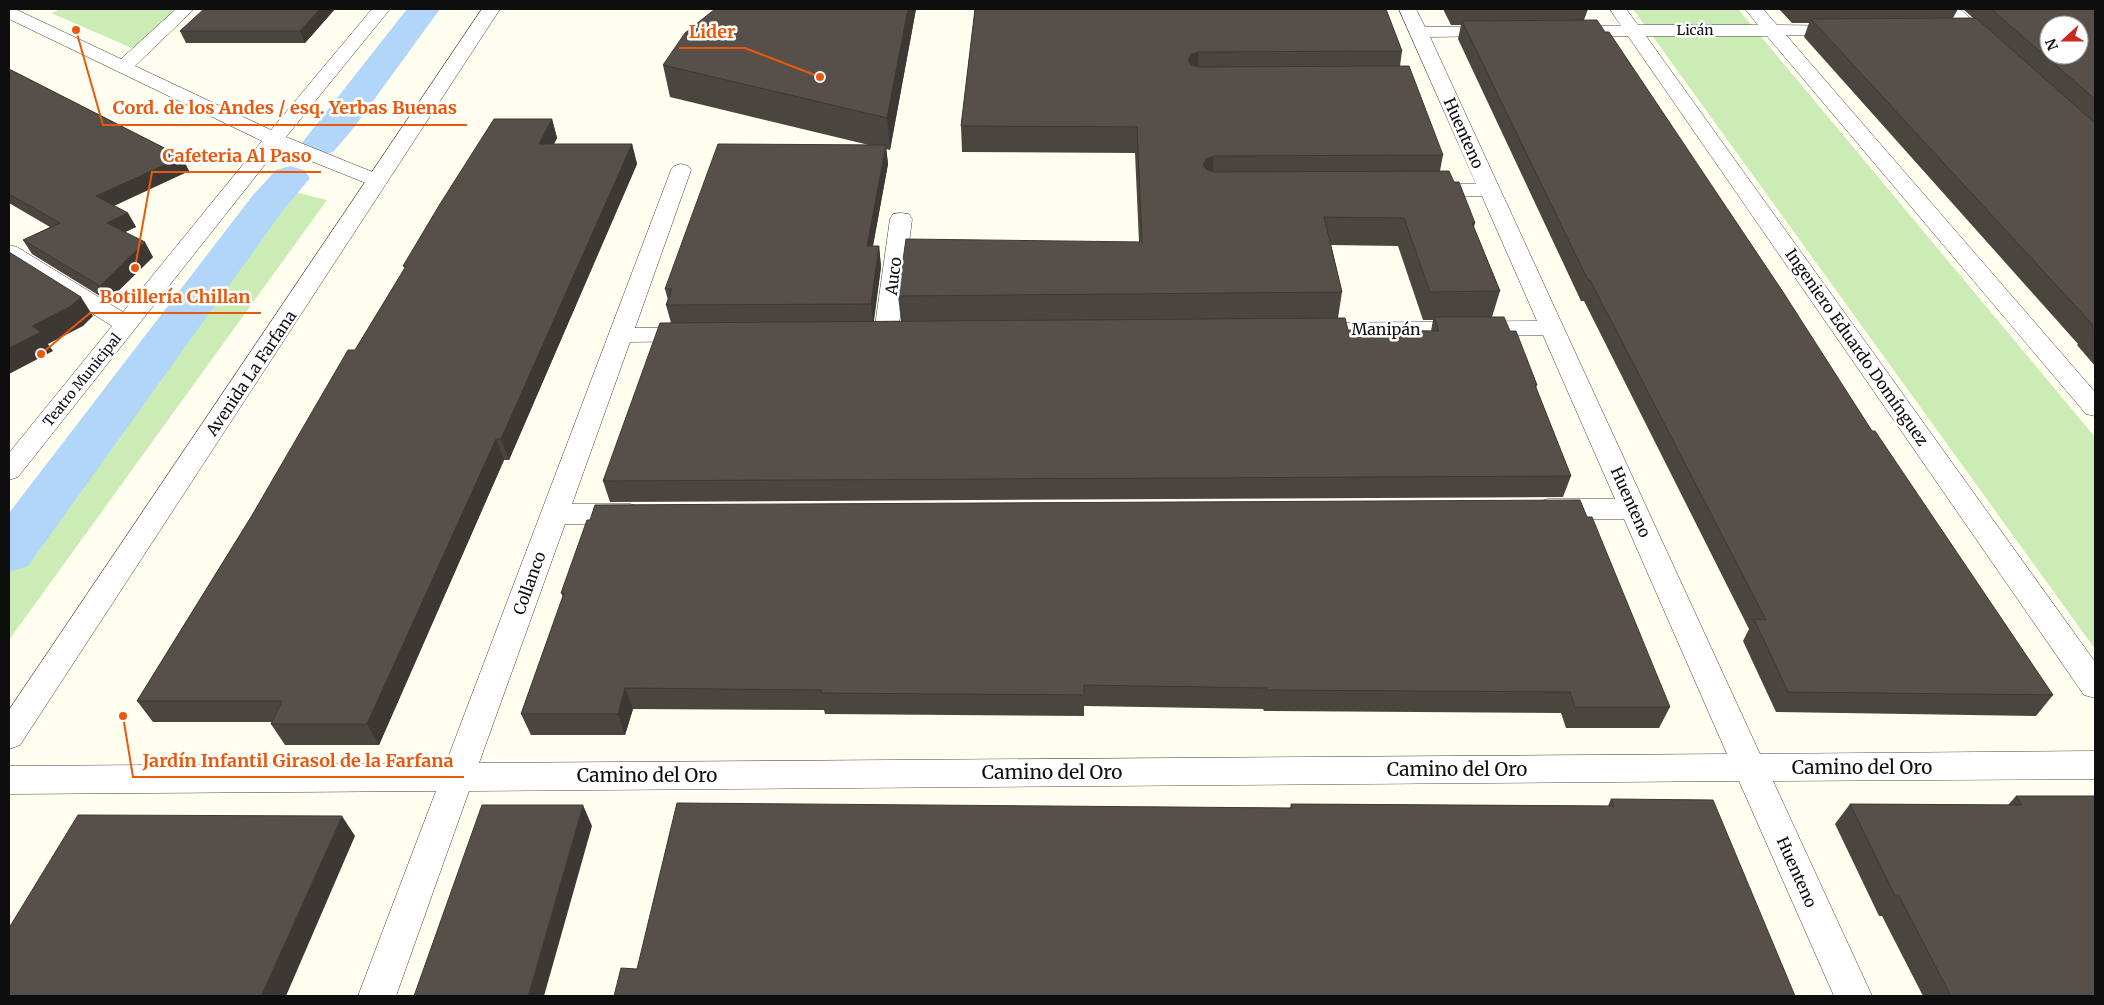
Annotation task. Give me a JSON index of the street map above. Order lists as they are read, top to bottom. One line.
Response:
{"streets":{"street":["Licán","Huenteno","Auco","Manipán","Ingeniero Eduardo Domínguez","Avenida La Farfana","Teatro Municipal","Collanco","Camino del Oro"]},"crossings":[["Licán","Ingeniero Eduardo Domínguez"],["Huenteno","Manipán"],["Huenteno","Camino del Oro"],["Collanco","Camino del Oro"]],"places":["Cord. de los Andes / esq. Yerbas Buenas","Lider","Cafeteria Al Paso","Botillería Chillan","Jardín Infantil Girasol de la Farfana"],"north":"left"}
